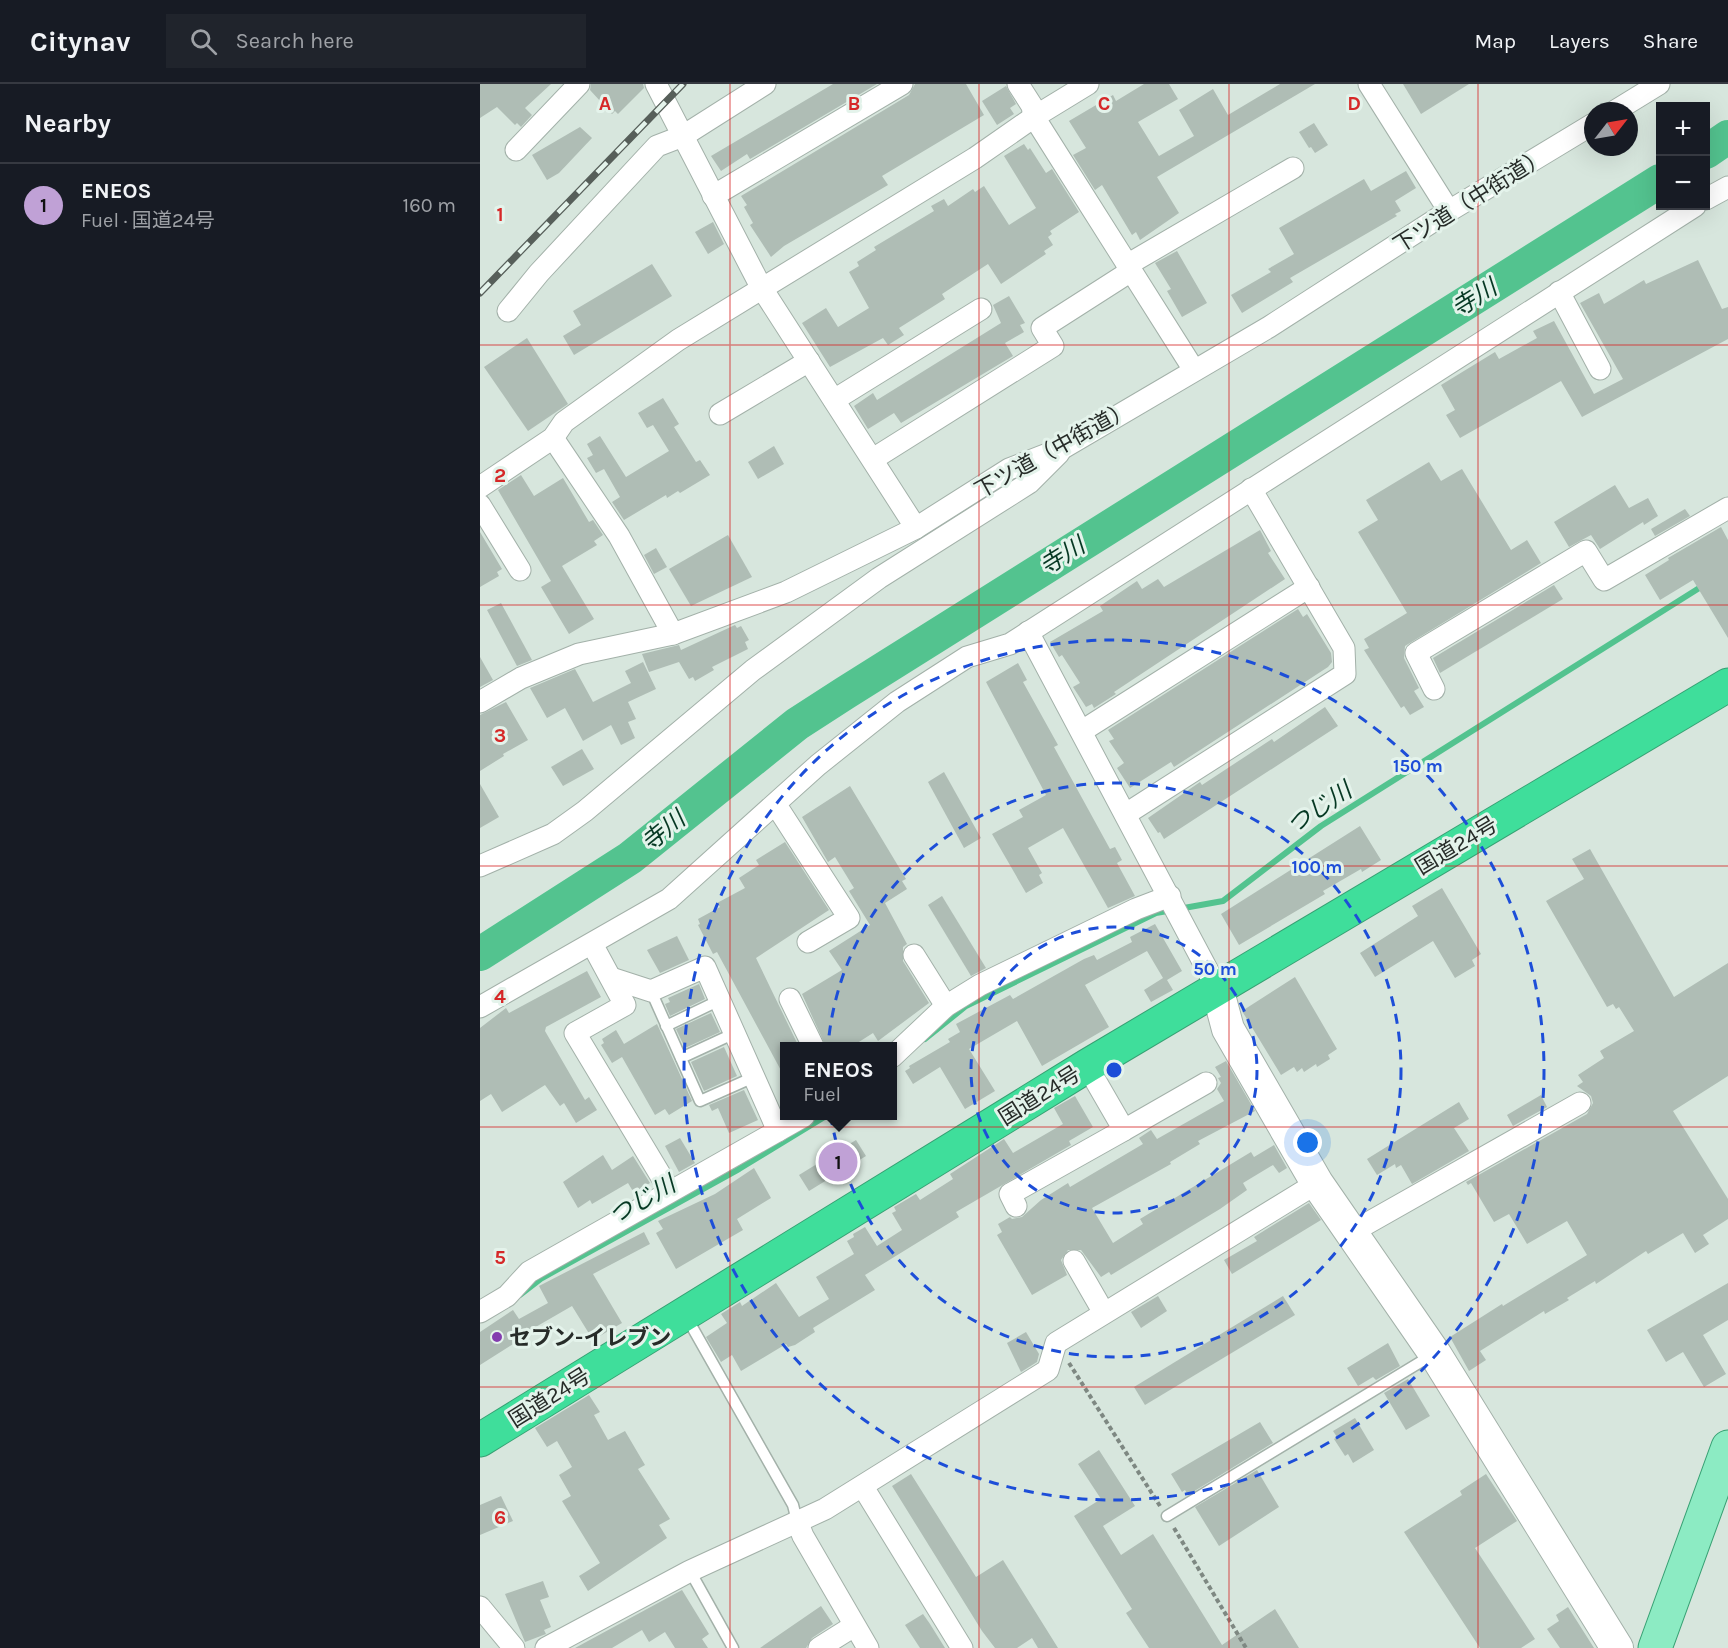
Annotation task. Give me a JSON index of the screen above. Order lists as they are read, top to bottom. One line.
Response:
{"streets":{"highway":["国道24号"],"street":["下ツ道（中街道）"]},"water":["寺川","つじ川"],"places":["セブン-イレブン"],"north":"top right","page":{"header":"Citynav","search":"Search here","nav":["Map","Layers","Share"],"heading":"Nearby","map_buttons":["+","−"],"list":[{"mark":"1","name":"ENEOS","note":"Fuel · 国道24号","value":"160 m"}],"popup":["ENEOS","Fuel"],"pins":"1"},"grid":{"columns":["A","B","C","D"],"rows":["1","2","3","4","5","6"]},"rings":["150 m","100 m","50 m"]}
